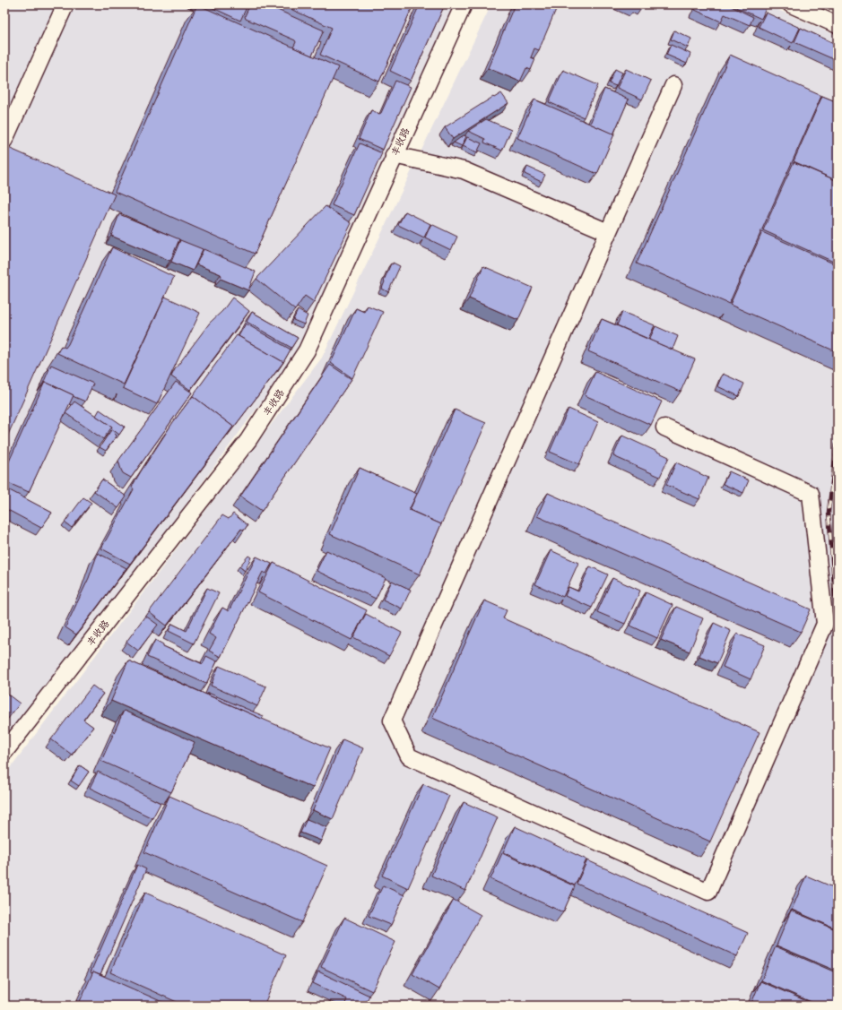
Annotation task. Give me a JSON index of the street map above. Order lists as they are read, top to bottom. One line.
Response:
{"streets":{"street":["丰收路"]}}
